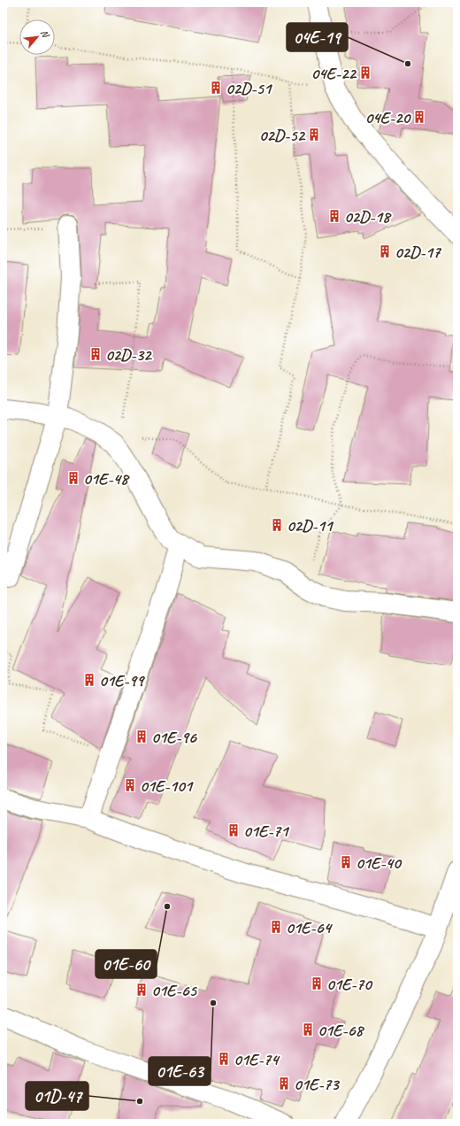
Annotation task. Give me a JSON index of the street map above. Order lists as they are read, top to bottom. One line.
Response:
{"places":{"other":["04E-19","01E-60","01E-63","01D-47"],"building":["04E-22","02D-51","04E-20","02D-52","02D-18","02D-17","02D-32","01E-48","02D-11","01E-99","01E-96","01E-101","01E-71","01E-40","01E-64","01E-70","01E-65","01E-68","01E-74","01E-73"]},"north":"top right"}
